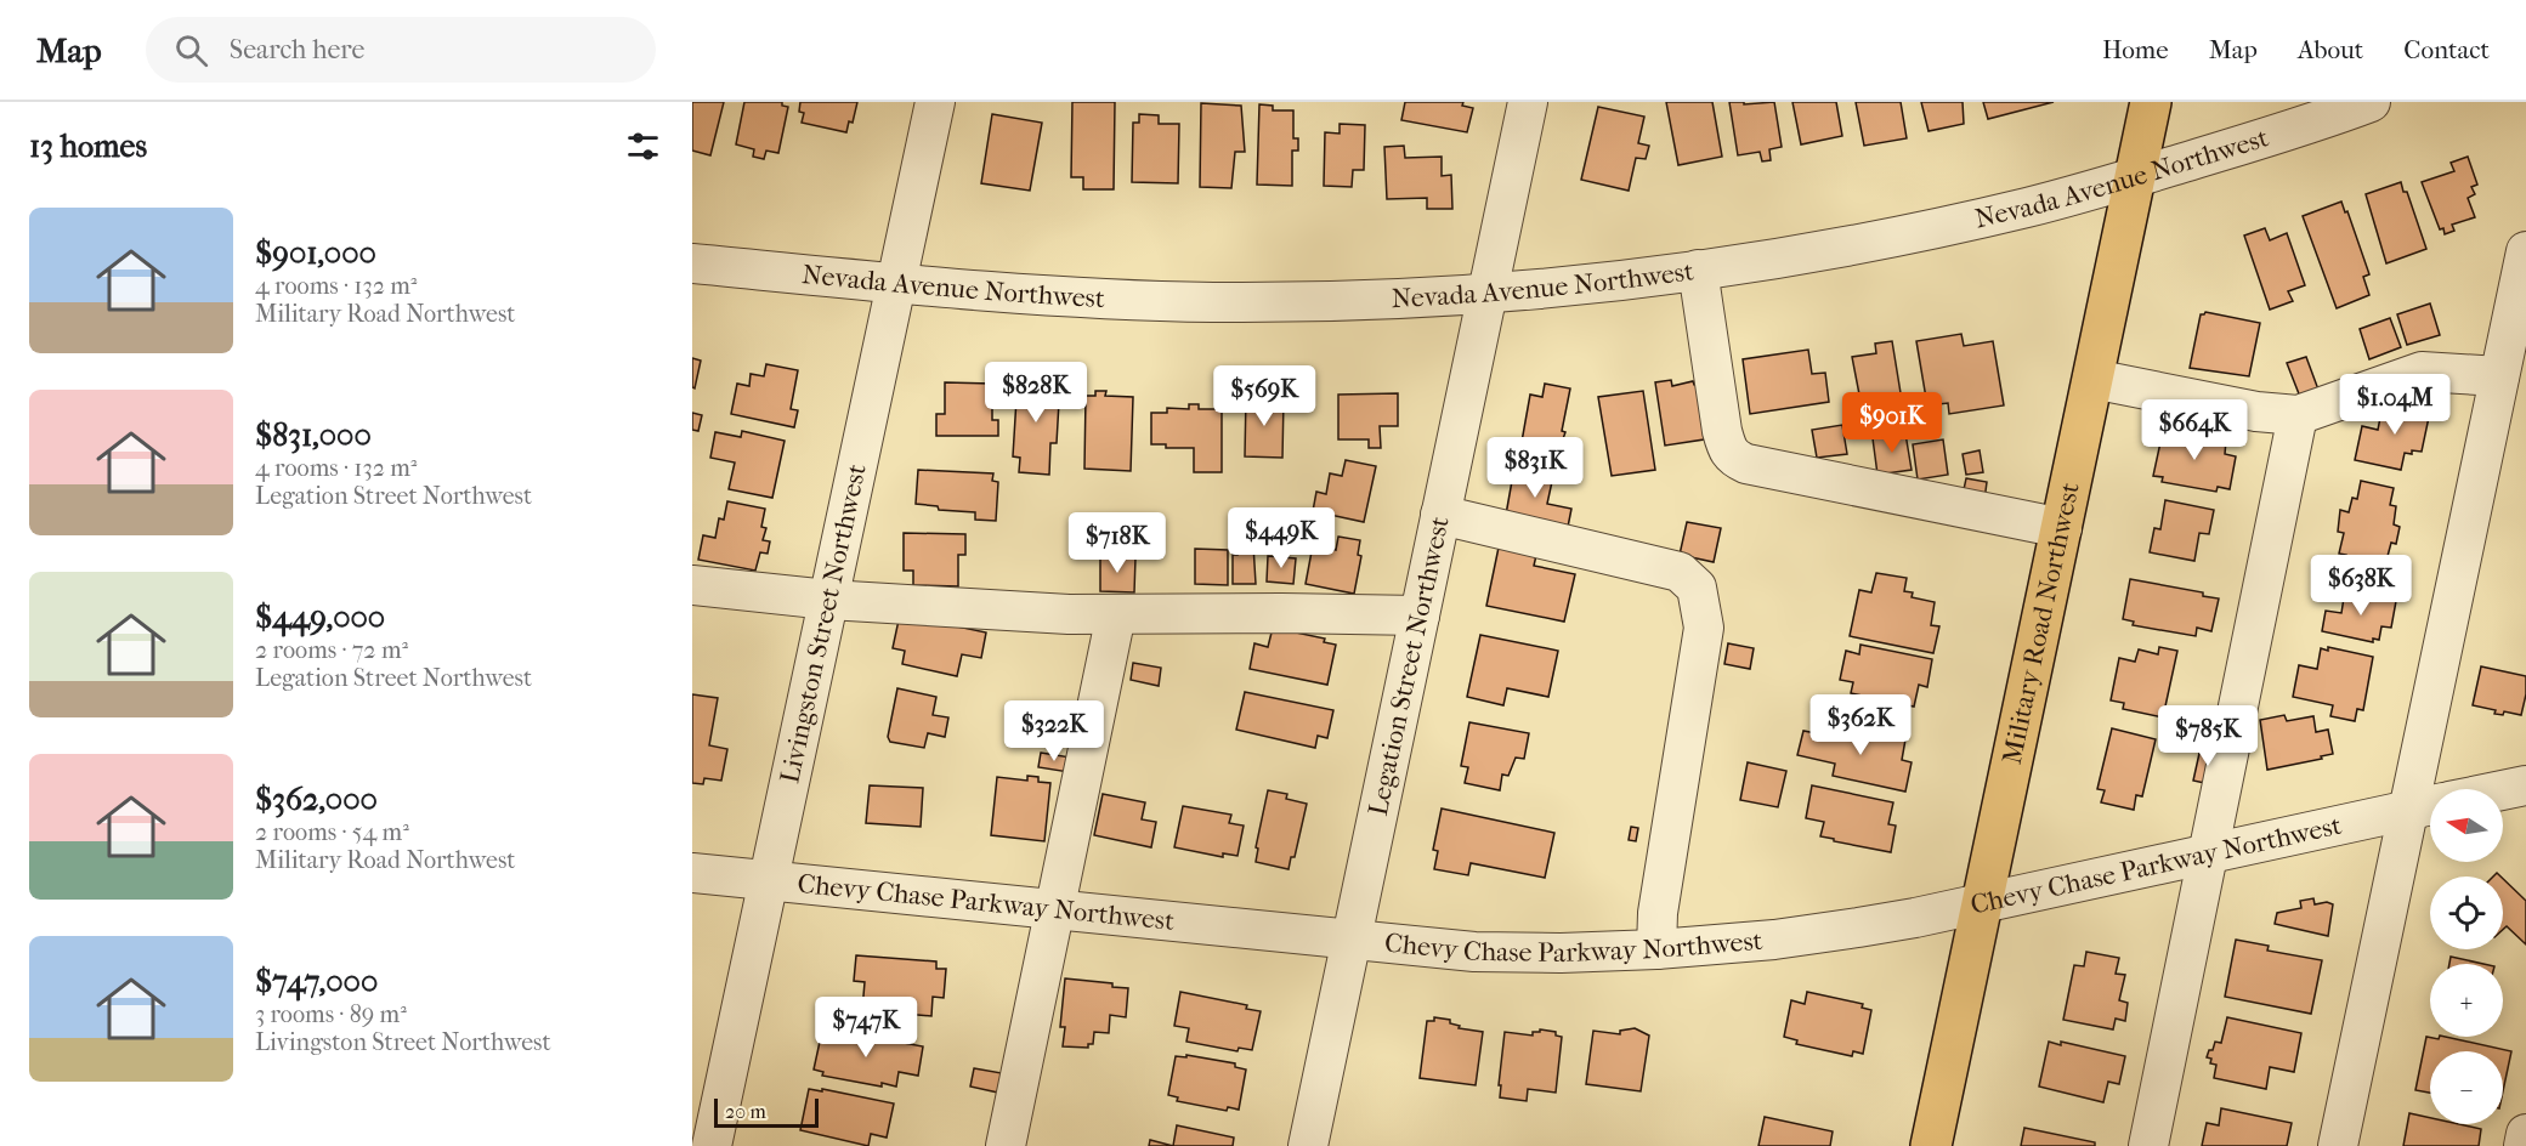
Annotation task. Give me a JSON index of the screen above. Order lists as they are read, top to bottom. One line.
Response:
{"streets":{"main road":["Military Road Northwest"],"street":["Nevada Avenue Northwest","Livingston Street Northwest","Legation Street Northwest","Chevy Chase Parkway Northwest"]},"crossings":[["Nevada Avenue Northwest","Livingston Street Northwest"],["Nevada Avenue Northwest","Military Road Northwest"],["Nevada Avenue Northwest","Legation Street Northwest"],["Livingston Street Northwest","Chevy Chase Parkway Northwest"],["Military Road Northwest","Chevy Chase Parkway Northwest"],["Legation Street Northwest","Chevy Chase Parkway Northwest"]],"scale_bar":"20 m","north":"left","page":{"header":"Map","search":"Search here","nav":["Home","Map","About","Contact"],"heading":"13 homes","list":[{"name":"$901,000","note":"4 rooms · 132 m² · Military Road Northwest"},{"name":"$831,000","note":"4 rooms · 132 m² · Legation Street Northwest"},{"name":"$449,000","note":"2 rooms · 72 m² · Legation Street Northwest"},{"name":"$362,000","note":"2 rooms · 54 m² · Military Road Northwest"},{"name":"$747,000","note":"3 rooms · 89 m² · Livingston Street Northwest"}],"price":["$828K","$569K","$1.04M","$901K","$664K","$831K","$449K","$718K","$638K","$362K","$322K","$785K","$747K"],"map_buttons":["+","−"],"scale":"20 m"}}
